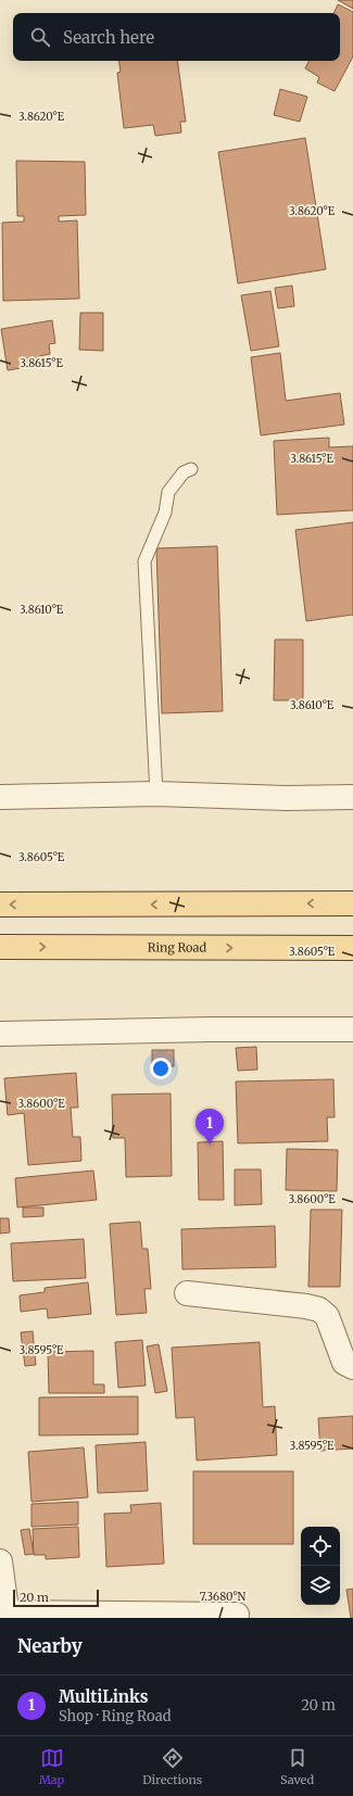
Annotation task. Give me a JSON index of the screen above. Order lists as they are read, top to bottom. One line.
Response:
{"streets":{"main road":["Ring Road"]},"scale_bar":"20 m","page":{"search":"Search here","pins":"1","scale":"20 m","heading":"Nearby","list":[{"mark":"1","name":"MultiLinks","note":"Shop · Ring Road","value":"20 m"}],"nav":["Map","Directions","Saved"]},"coordinates":["3.8620°E","3.8615°E","3.8610°E","3.8605°E","3.8600°E","3.8595°E","7.3680°N"]}
